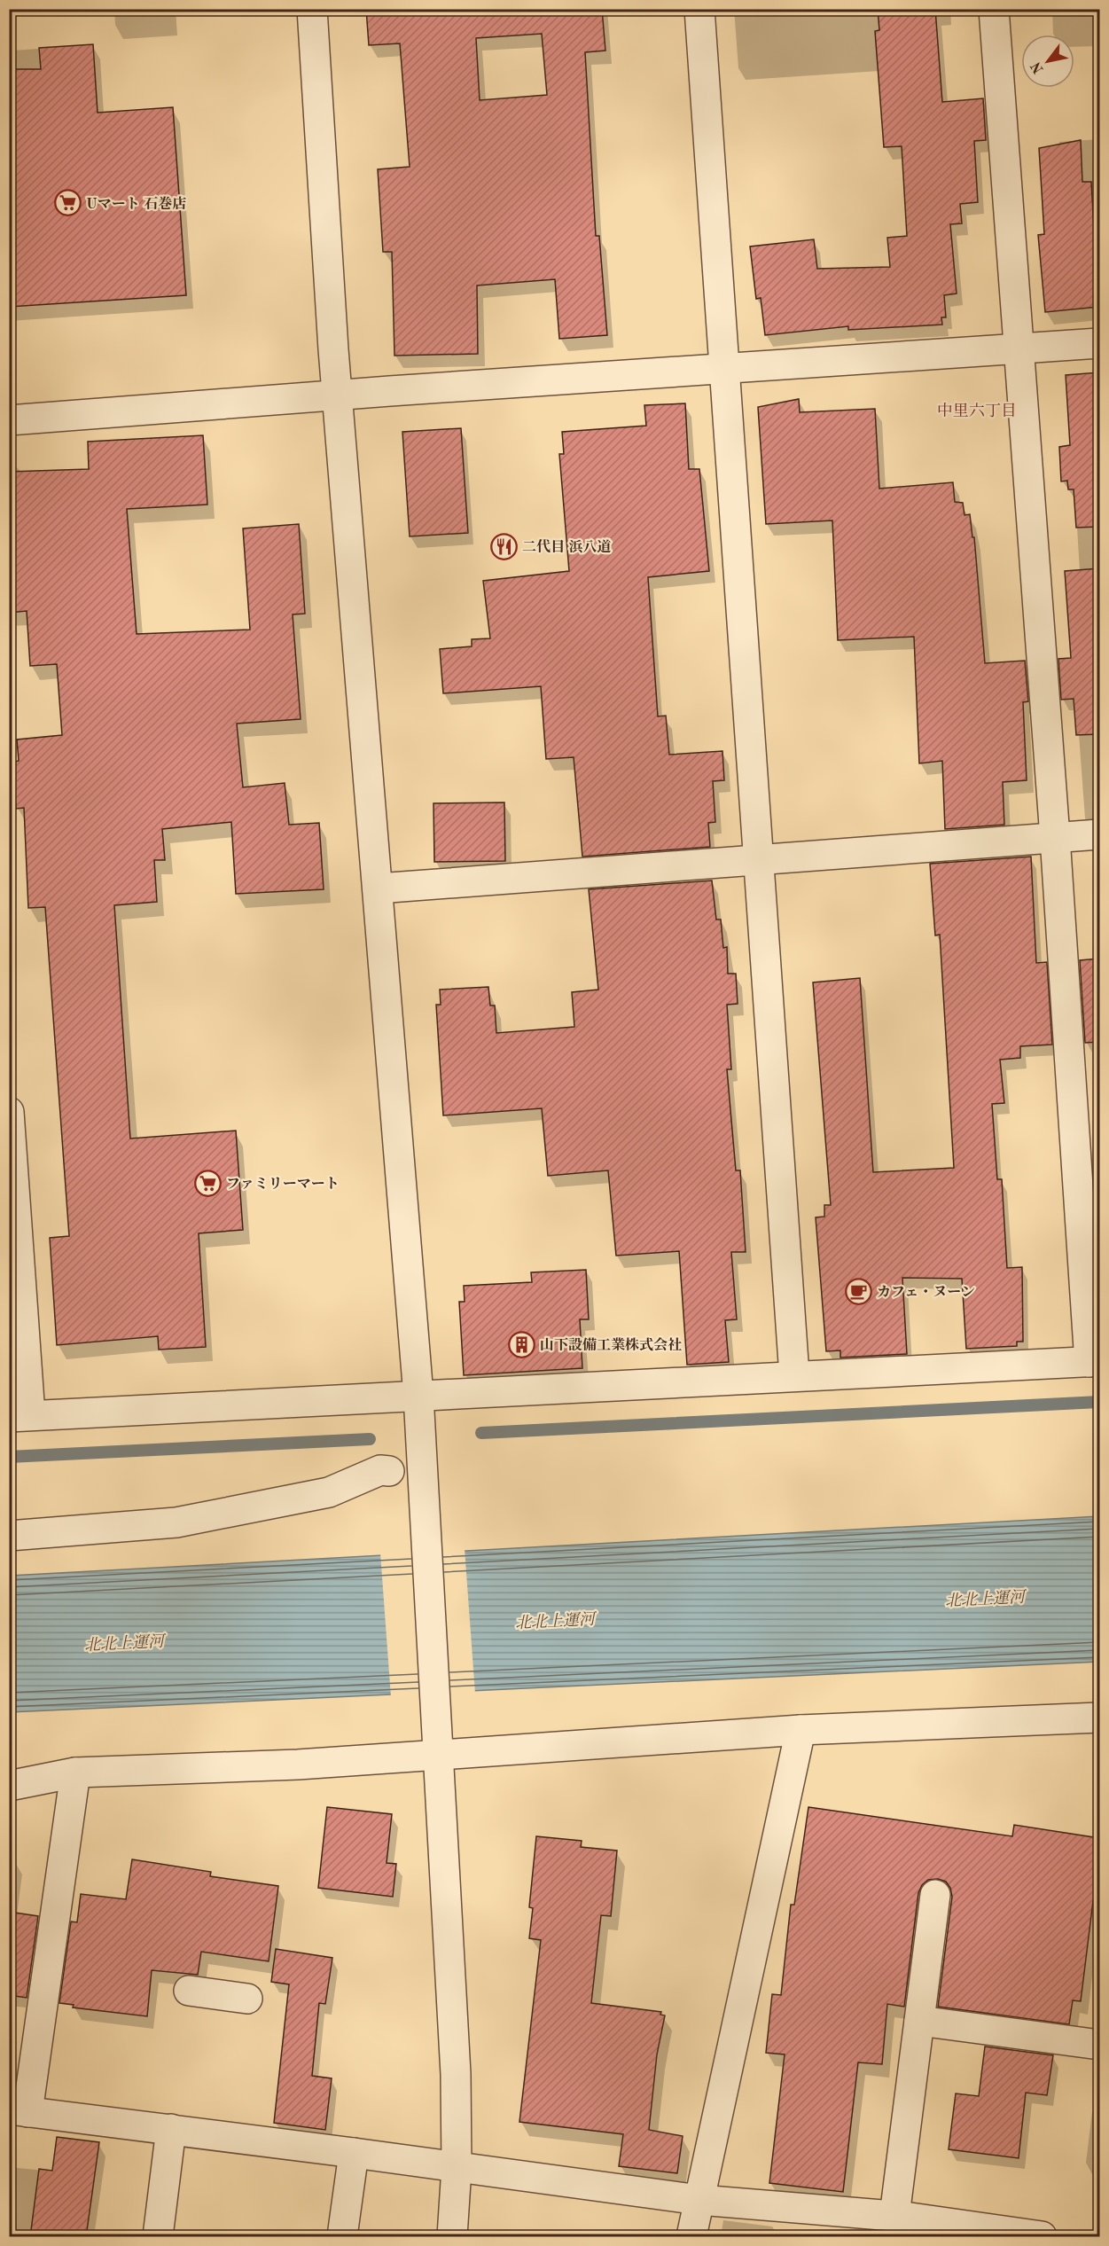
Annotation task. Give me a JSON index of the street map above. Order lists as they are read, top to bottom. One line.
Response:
{"districts":["中里六丁目"],"water":["北北上運河"],"places":{"supermarket":["Uマート 石巻店","ファミリーマート"],"restaurant":["二代目 浜八道"],"cafe":["カフェ・ヌーン"],"building":["山下設備工業株式会社"]},"north":"bottom left"}
